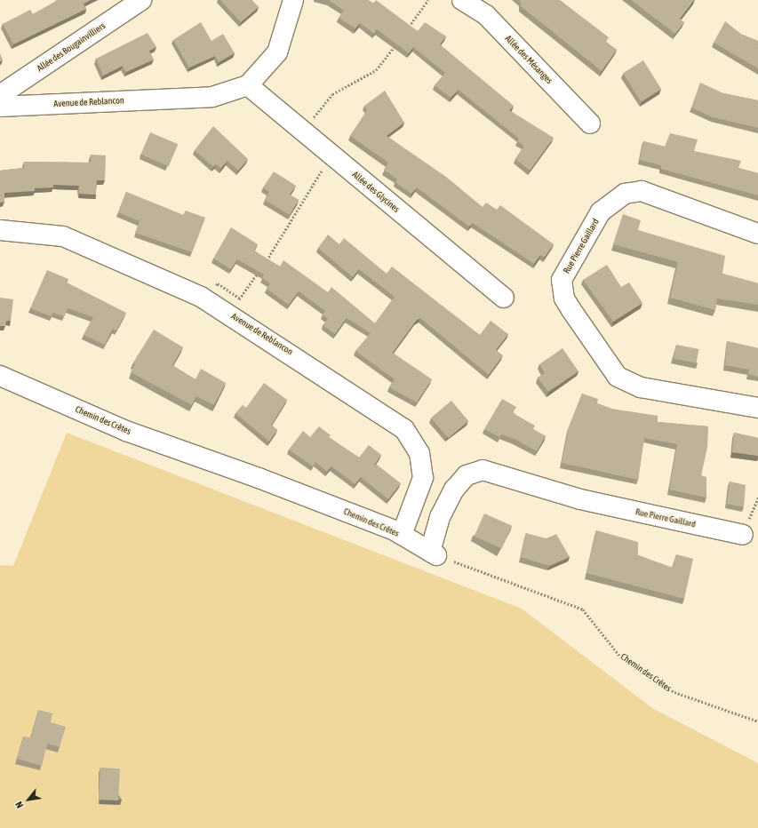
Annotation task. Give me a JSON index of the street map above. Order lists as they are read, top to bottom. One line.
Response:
{"streets":{"street":["Allée des Bougainvilliers","Allée des Mésanges","Avenue de Reblancon","Allée des Glycines","Rue Pierre Gaillard","Chemin des Crêtes"]},"crossings":[["Avenue de Reblancon","Allée des Glycines"],["Avenue de Reblancon","Chemin des Crêtes"],["Rue Pierre Gaillard","Chemin des Crêtes"]],"north":"bottom left"}
